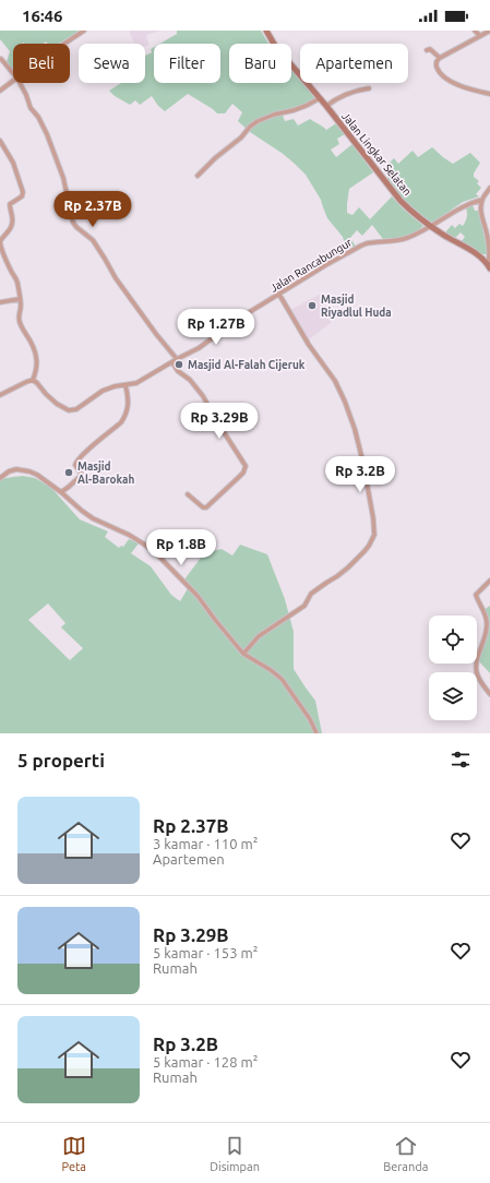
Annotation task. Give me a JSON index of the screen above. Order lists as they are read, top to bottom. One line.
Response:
{"streets":{"street":["Jalan Lingkar Selatan","Jalan Rancabungur"]},"crossings":[["Jalan Lingkar Selatan","Jalan Rancabungur"]],"places":["Masjid Riyadlul Huda","Masjid Al-Falah Cijeruk","Masjid Al-Barokah"],"page":{"status":"16:46","chip":["Beli","Sewa","Filter","Baru","Apartemen"],"price":["Rp 2.37B","Rp 1.27B","Rp 3.29B","Rp 3.2B","Rp 1.8B"],"heading":"5 properti","list":[{"name":"Rp 2.37B","note":"3 kamar · 110 m² · Apartemen"},{"name":"Rp 3.29B","note":"5 kamar · 153 m² · Rumah"},{"name":"Rp 3.2B","note":"5 kamar · 128 m² · Rumah"}],"tabs":["Peta","Disimpan","Beranda"]}}
